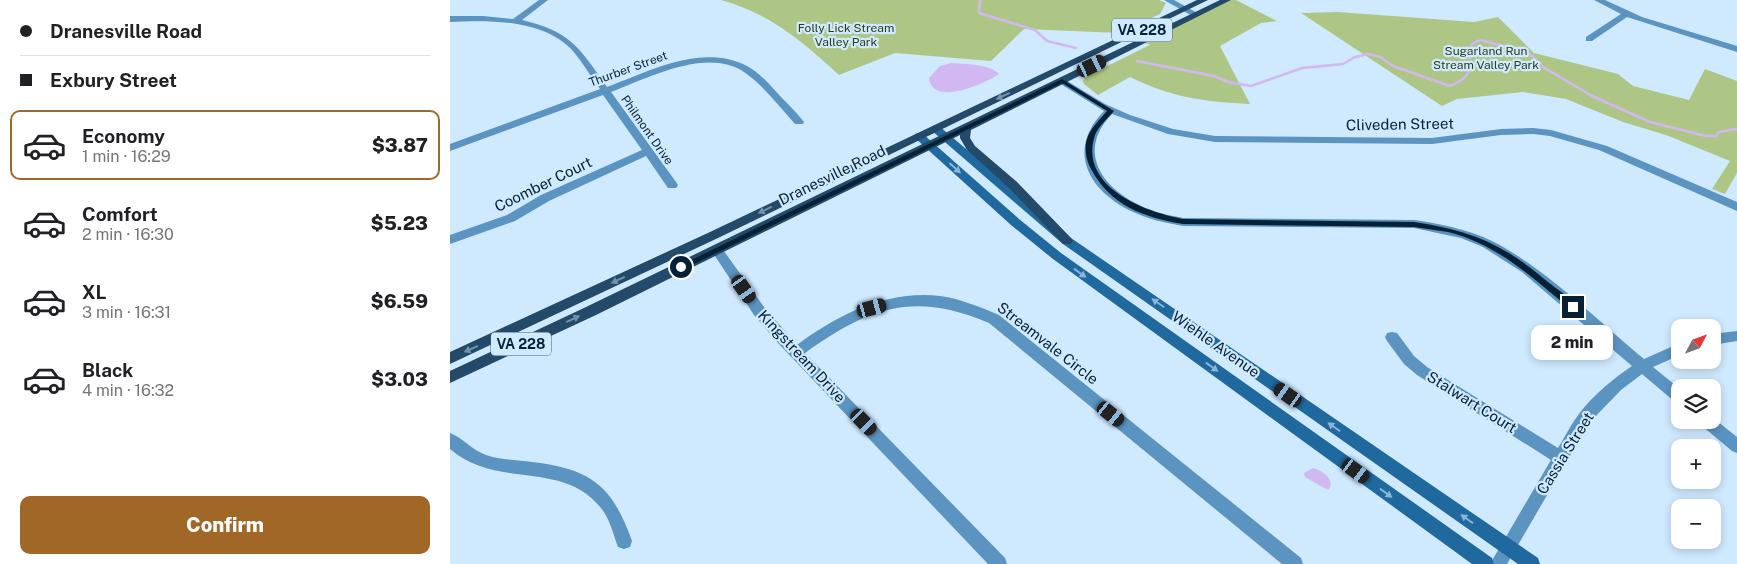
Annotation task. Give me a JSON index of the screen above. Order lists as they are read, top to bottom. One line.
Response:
{"streets":{"main road":["VA 228","Dranesville Road","Wiehle Avenue"],"street":["Thurber Street","Cliveden Street","Philmont Drive","Coomber Court","Streamvale Circle","Kingstream Drive","Stalwart Court","Cassia Street"]},"crossings":[["Thurber Street","Philmont Drive"],["Cliveden Street","Dranesville Road"],["Philmont Drive","Coomber Court"],["Dranesville Road","Wiehle Avenue"],["Dranesville Road","Kingstream Drive"],["Streamvale Circle","Kingstream Drive"],["Wiehle Avenue","Cassia Street"],["Stalwart Court","Cassia Street"]],"parks":["Folly Lick Stream Valley Park","Sugarland Run Stream Valley Park"],"north":"top right","page":{"banner":["Dranesville Road","Exbury Street"],"list":[{"name":"Economy","note":"1 min · 16:29","value":"$3.87"},{"name":"Comfort","note":"2 min · 16:30","value":"$5.23"},{"name":"XL","note":"3 min · 16:31","value":"$6.59"},{"name":"Black","note":"4 min · 16:32","value":"$3.03"}],"map_buttons":["+","−"],"bubble":"2 min","buttons":"Confirm"}}
